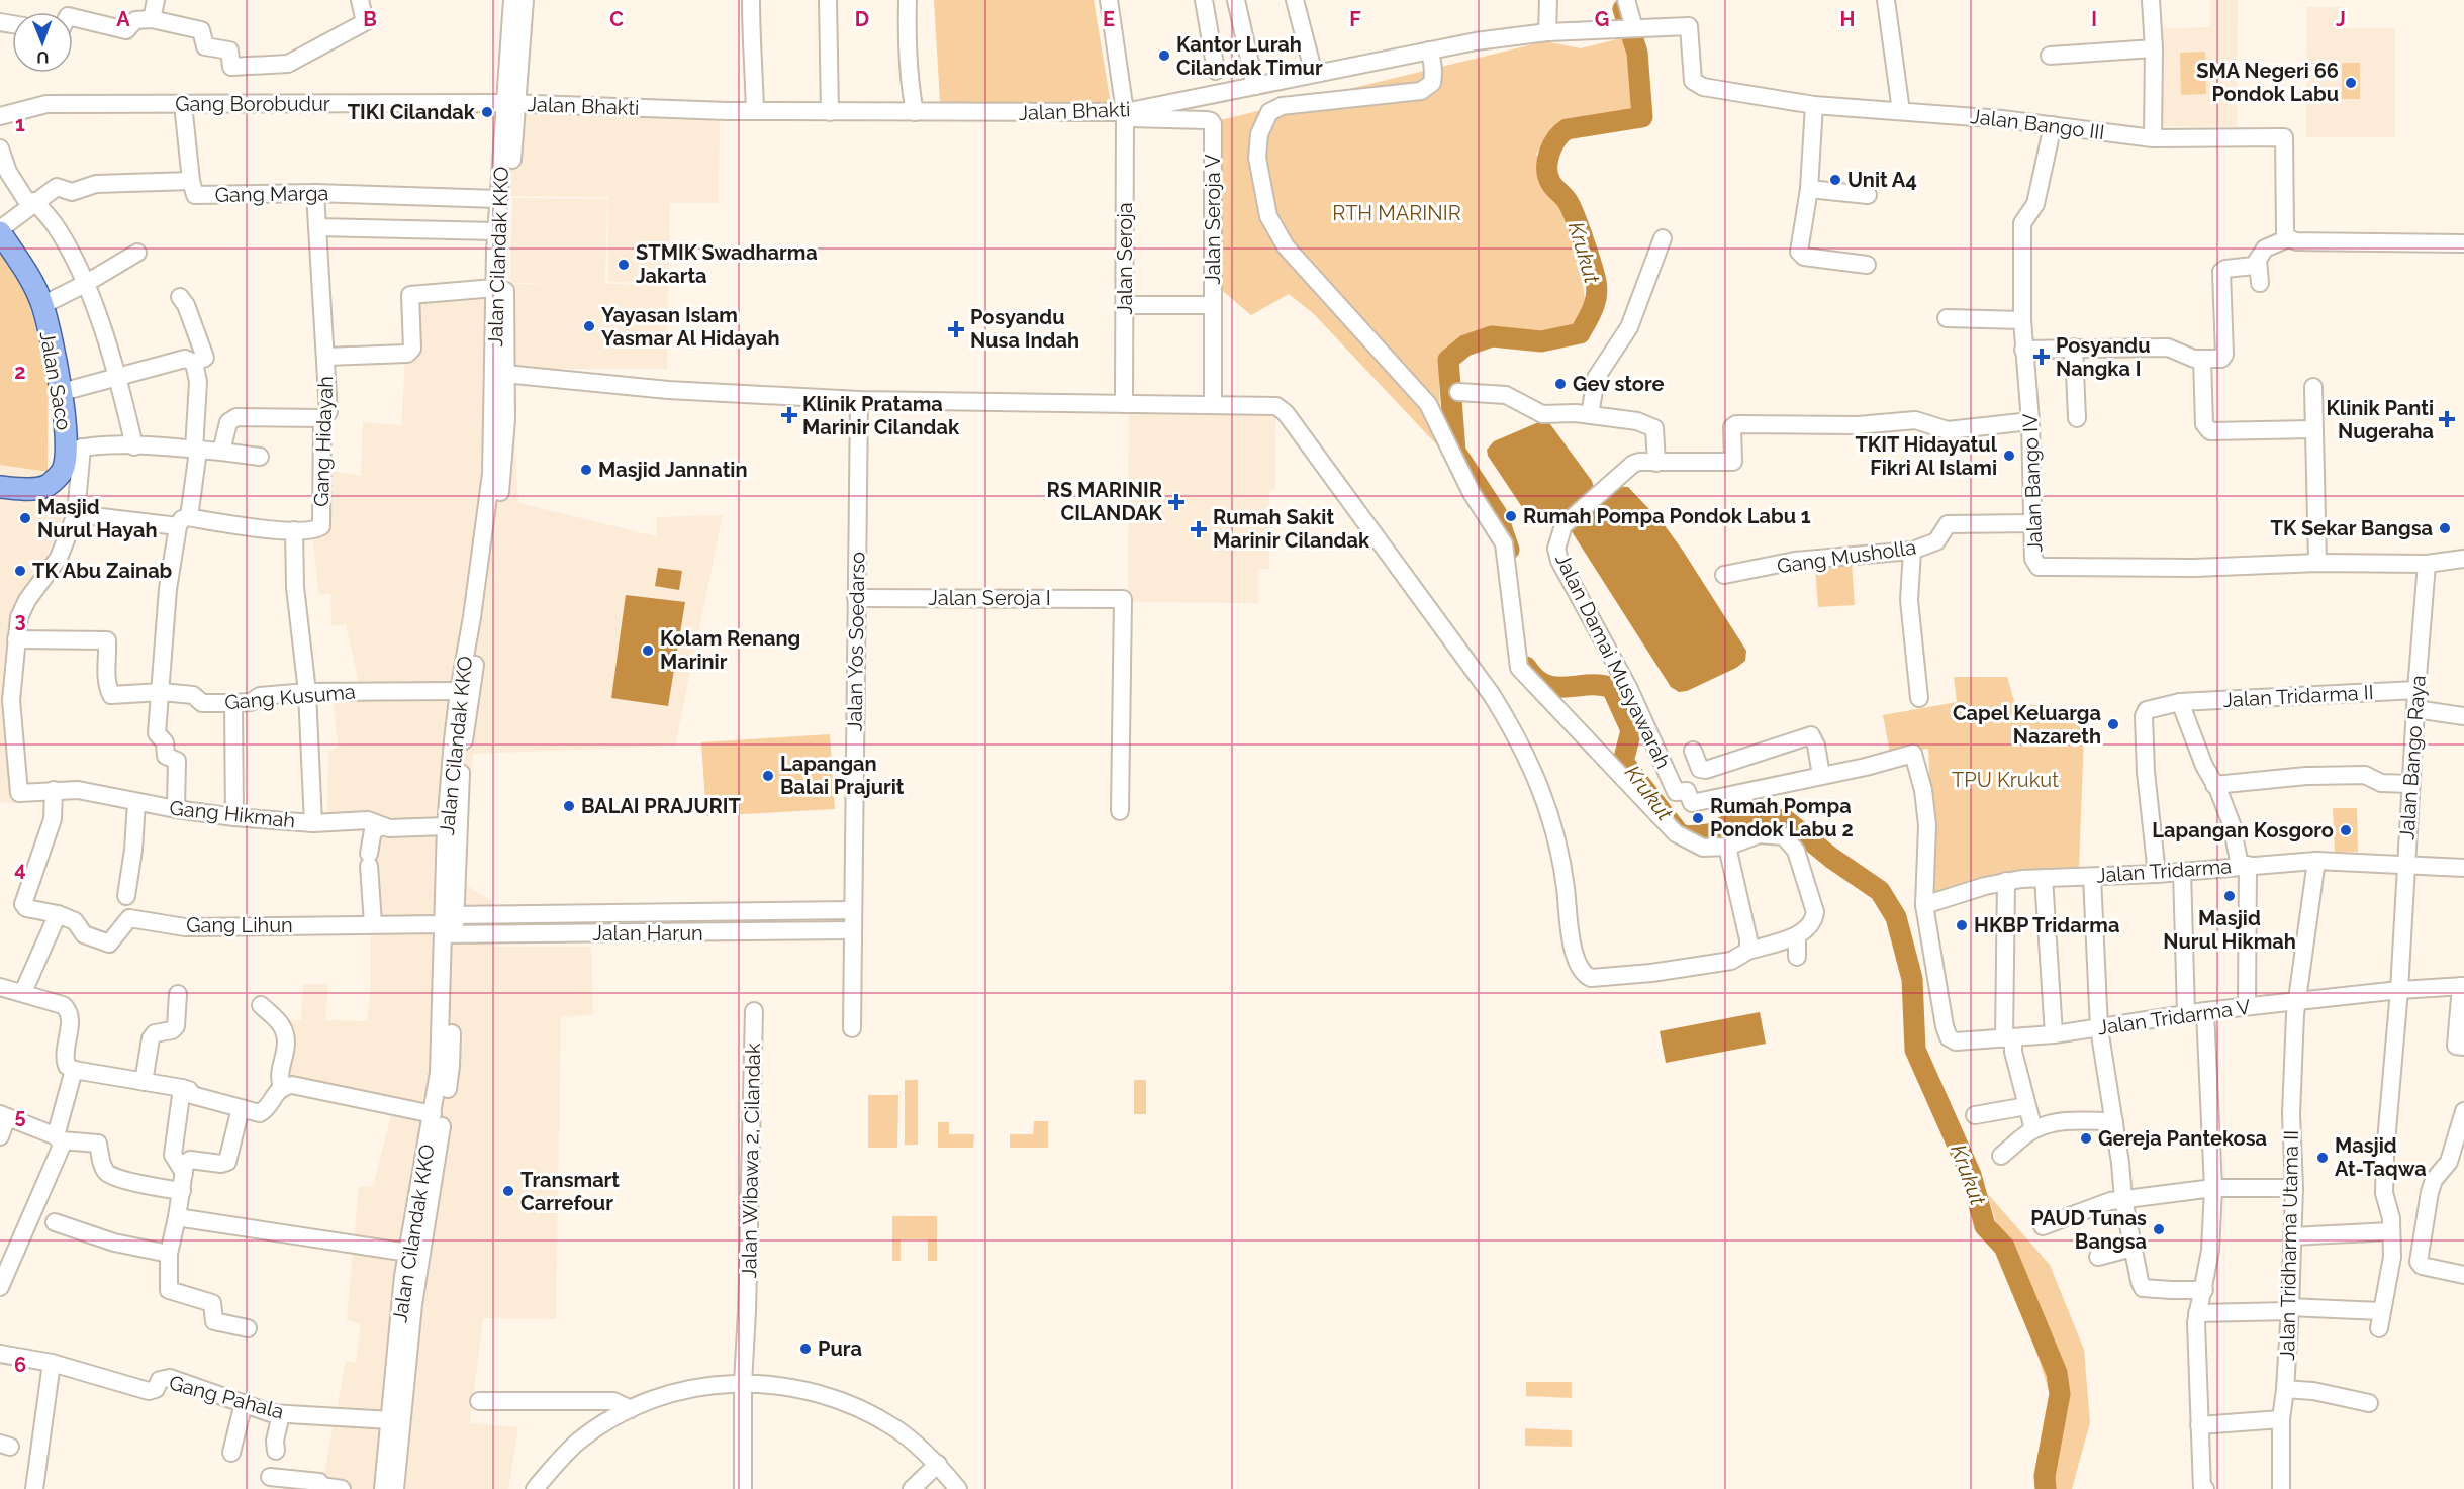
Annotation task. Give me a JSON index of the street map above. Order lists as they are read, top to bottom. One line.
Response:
{"streets":{"main road":["Jalan Saco"],"street":["Gang Borobudur","Jalan Bhakti","Jalan Bango III","Gang Marga","Jalan Seroja V","Jalan Cilandak KKO","Jalan Seroja","Gang Hidayah","Jalan Bango IV","Gang Musholla","Jalan Seroja I","Jalan Yos Soedarso","Jalan Damai Musyawarah","Jalan Tridarma II","Gang Kusuma","Jalan Bango Raya","Gang Hikmah","Jalan Tridarma","Gang Lihun","Jalan Harun","Jalan Tridarma V","Jalan Wibawa 2, Cilandak","Jalan Tridharma Utama II","Gang Pahala"]},"crossings":[["Gang Borobudur","Jalan Bhakti"],["Gang Borobudur","Jalan Cilandak KKO"],["Jalan Bhakti","Jalan Bango III"],["Jalan Bhakti","Jalan Seroja V"],["Jalan Bhakti","Jalan Cilandak KKO"],["Jalan Bhakti","Jalan Seroja"],["Jalan Bango III","Jalan Bango IV"],["Gang Marga","Jalan Cilandak KKO"],["Gang Marga","Jalan Saco"],["Gang Marga","Gang Hidayah"],["Jalan Seroja V","Jalan Seroja"],["Jalan Cilandak KKO","Gang Hidayah"],["Jalan Cilandak KKO","Gang Kusuma"],["Jalan Cilandak KKO","Gang Hikmah"],["Jalan Cilandak KKO","Gang Lihun"],["Jalan Cilandak KKO","Jalan Harun"],["Jalan Cilandak KKO","Gang Pahala"],["Jalan Bango IV","Gang Musholla"],["Jalan Bango IV","Jalan Bango Raya"],["Jalan Seroja I","Jalan Yos Soedarso"],["Jalan Yos Soedarso","Jalan Harun"],["Jalan Damai Musyawarah","Jalan Tridarma"],["Jalan Damai Musyawarah","Jalan Tridarma V"],["Jalan Tridarma II","Jalan Bango Raya"],["Jalan Tridarma II","Jalan Tridarma"],["Gang Kusuma","Gang Hikmah"],["Jalan Bango Raya","Jalan Tridarma"],["Jalan Bango Raya","Jalan Tridarma V"],["Jalan Tridarma","Jalan Tridarma V"],["Jalan Tridarma","Jalan Tridharma Utama II"],["Gang Lihun","Jalan Harun"],["Jalan Tridarma V","Jalan Tridharma Utama II"]],"water":["Krukut"],"parks":["RTH MARINIR","TPU Krukut"],"places":{"other":["Kantor Lurah Cilandak Timur","SMA Negeri 66 Pondok Labu","TIKI Cilandak","Unit A4","STMIK Swadharma Jakarta","Yayasan Islam Yasmar Al Hidayah","Gev store","TKIT Hidayatul Fikri Al Islami","Masjid Jannatin","Rumah Pompa Pondok Labu 1","Masjid Nurul Hayah","TK Sekar Bangsa","TK Abu Zainab","Kolam Renang Marinir","Capel Keluarga Nazareth","Lapangan Balai Prajurit","BALAI PRAJURIT","Rumah Pompa Pondok Labu 2","Lapangan Kosgoro","Masjid Nurul Hikmah","HKBP Tridarma","Gereja Pantekosa","Masjid At-Taqwa","Transmart Carrefour","PAUD Tunas Bangsa","Pura"],"health":["Posyandu Nusa Indah","Posyandu Nangka I","Klinik Pratama Marinir Cilandak","Klinik Panti Nugeraha","RS MARINIR CILANDAK","Rumah Sakit Marinir Cilandak"]},"north":"bottom","grid":{"columns":["A","B","C","D","E","F","G","H","I","J"],"rows":["1","2","3","4","5","6"]}}
